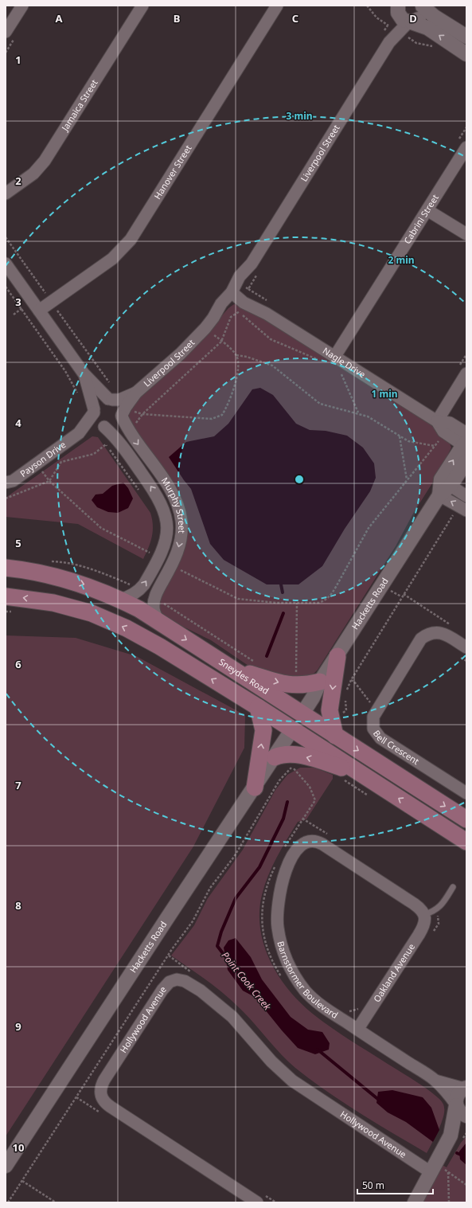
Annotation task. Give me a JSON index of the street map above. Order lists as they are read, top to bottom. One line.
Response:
{"streets":{"main road":["Sneydes Road"],"street":["Jamaica Street","Liverpool Street","Hanover Street","Cabrini Street","Nagle Drive","Payson Drive","Murphy Street","Hacketts Road","Bell Crescent","Oakland Avenue","Barnstormer Boulevard","Hollywood Avenue"]},"crossings":[["Liverpool Street","Nagle Drive"],["Liverpool Street","Payson Drive"],["Liverpool Street","Murphy Street"],["Cabrini Street","Nagle Drive"],["Nagle Drive","Hacketts Road"],["Payson Drive","Murphy Street"],["Murphy Street","Sneydes Road"],["Hacketts Road","Sneydes Road"],["Oakland Avenue","Barnstormer Boulevard"]],"water":["Point Cook Creek"],"scale_bar":"50 m","grid":{"columns":["A","B","C","D"],"rows":["1","2","3","4","5","6","7","8","9","10"]},"rings":["3 min","2 min","1 min"]}
